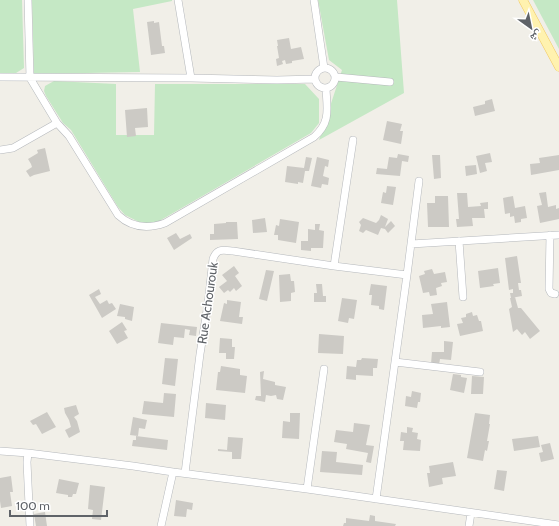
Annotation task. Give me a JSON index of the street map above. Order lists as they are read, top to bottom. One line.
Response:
{"streets":{"street":["Rue Achourouk"]},"scale_bar":"100 m","north":"bottom right"}
